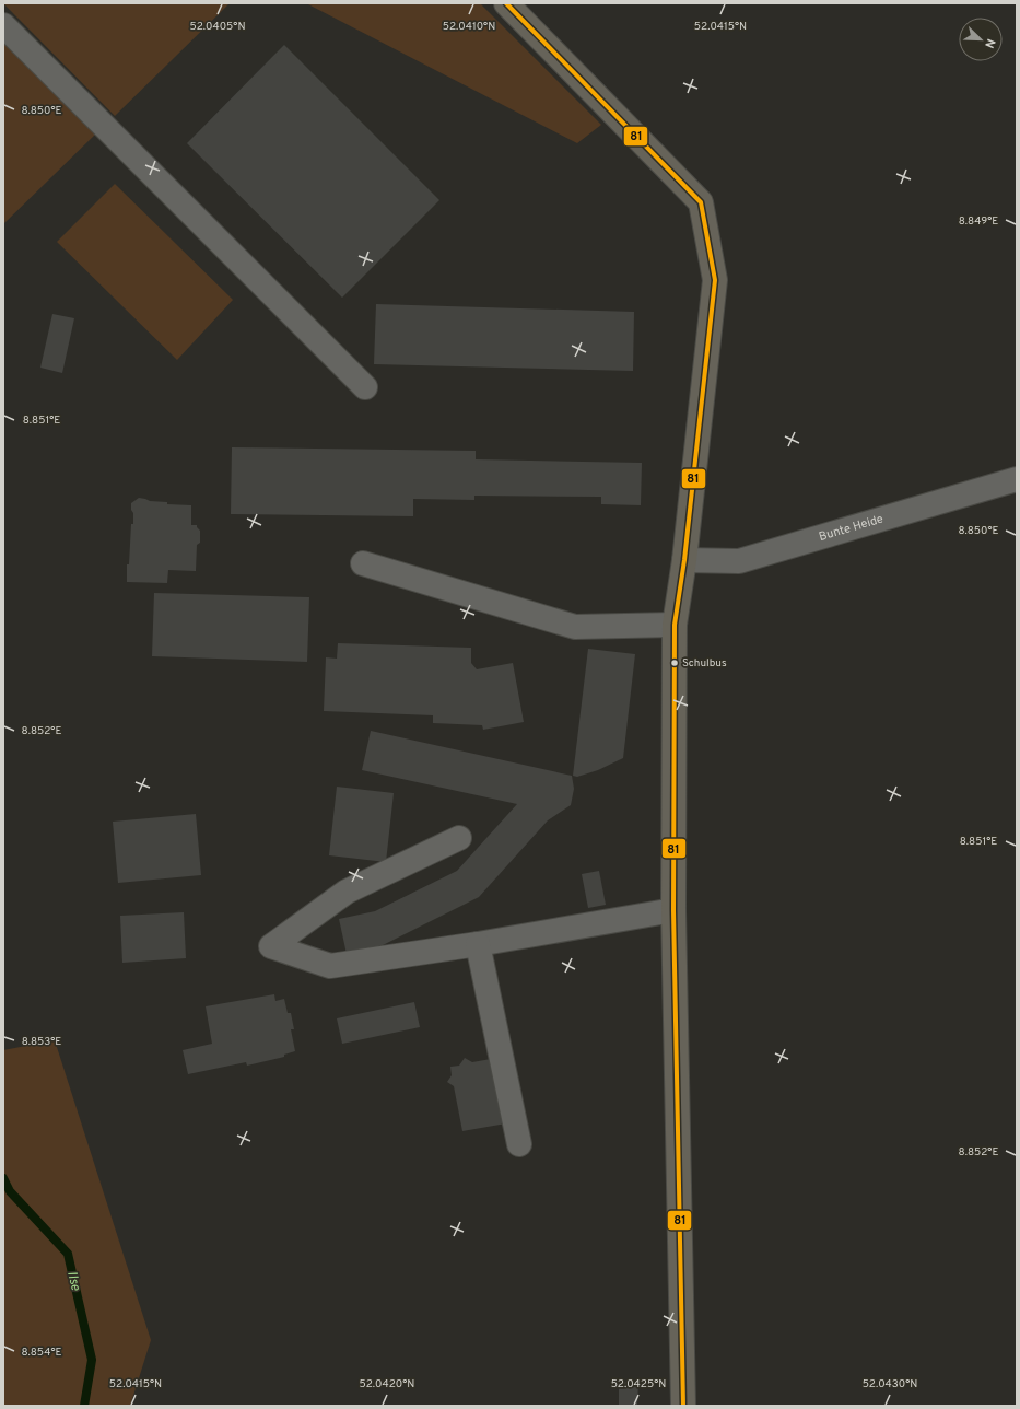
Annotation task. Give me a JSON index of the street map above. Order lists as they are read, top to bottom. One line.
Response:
{"streets":{"street":["Bunte Heide"]},"water":["Ilse"],"places":["Schulbus"],"lines":["transit line 81"],"north":"bottom right","coordinates":["52.0405°N","52.0410°N","52.0415°N","8.850°E","8.849°E","8.851°E","8.852°E","8.853°E","8.854°E","52.0420°N","52.0425°N","52.0430°N"]}
